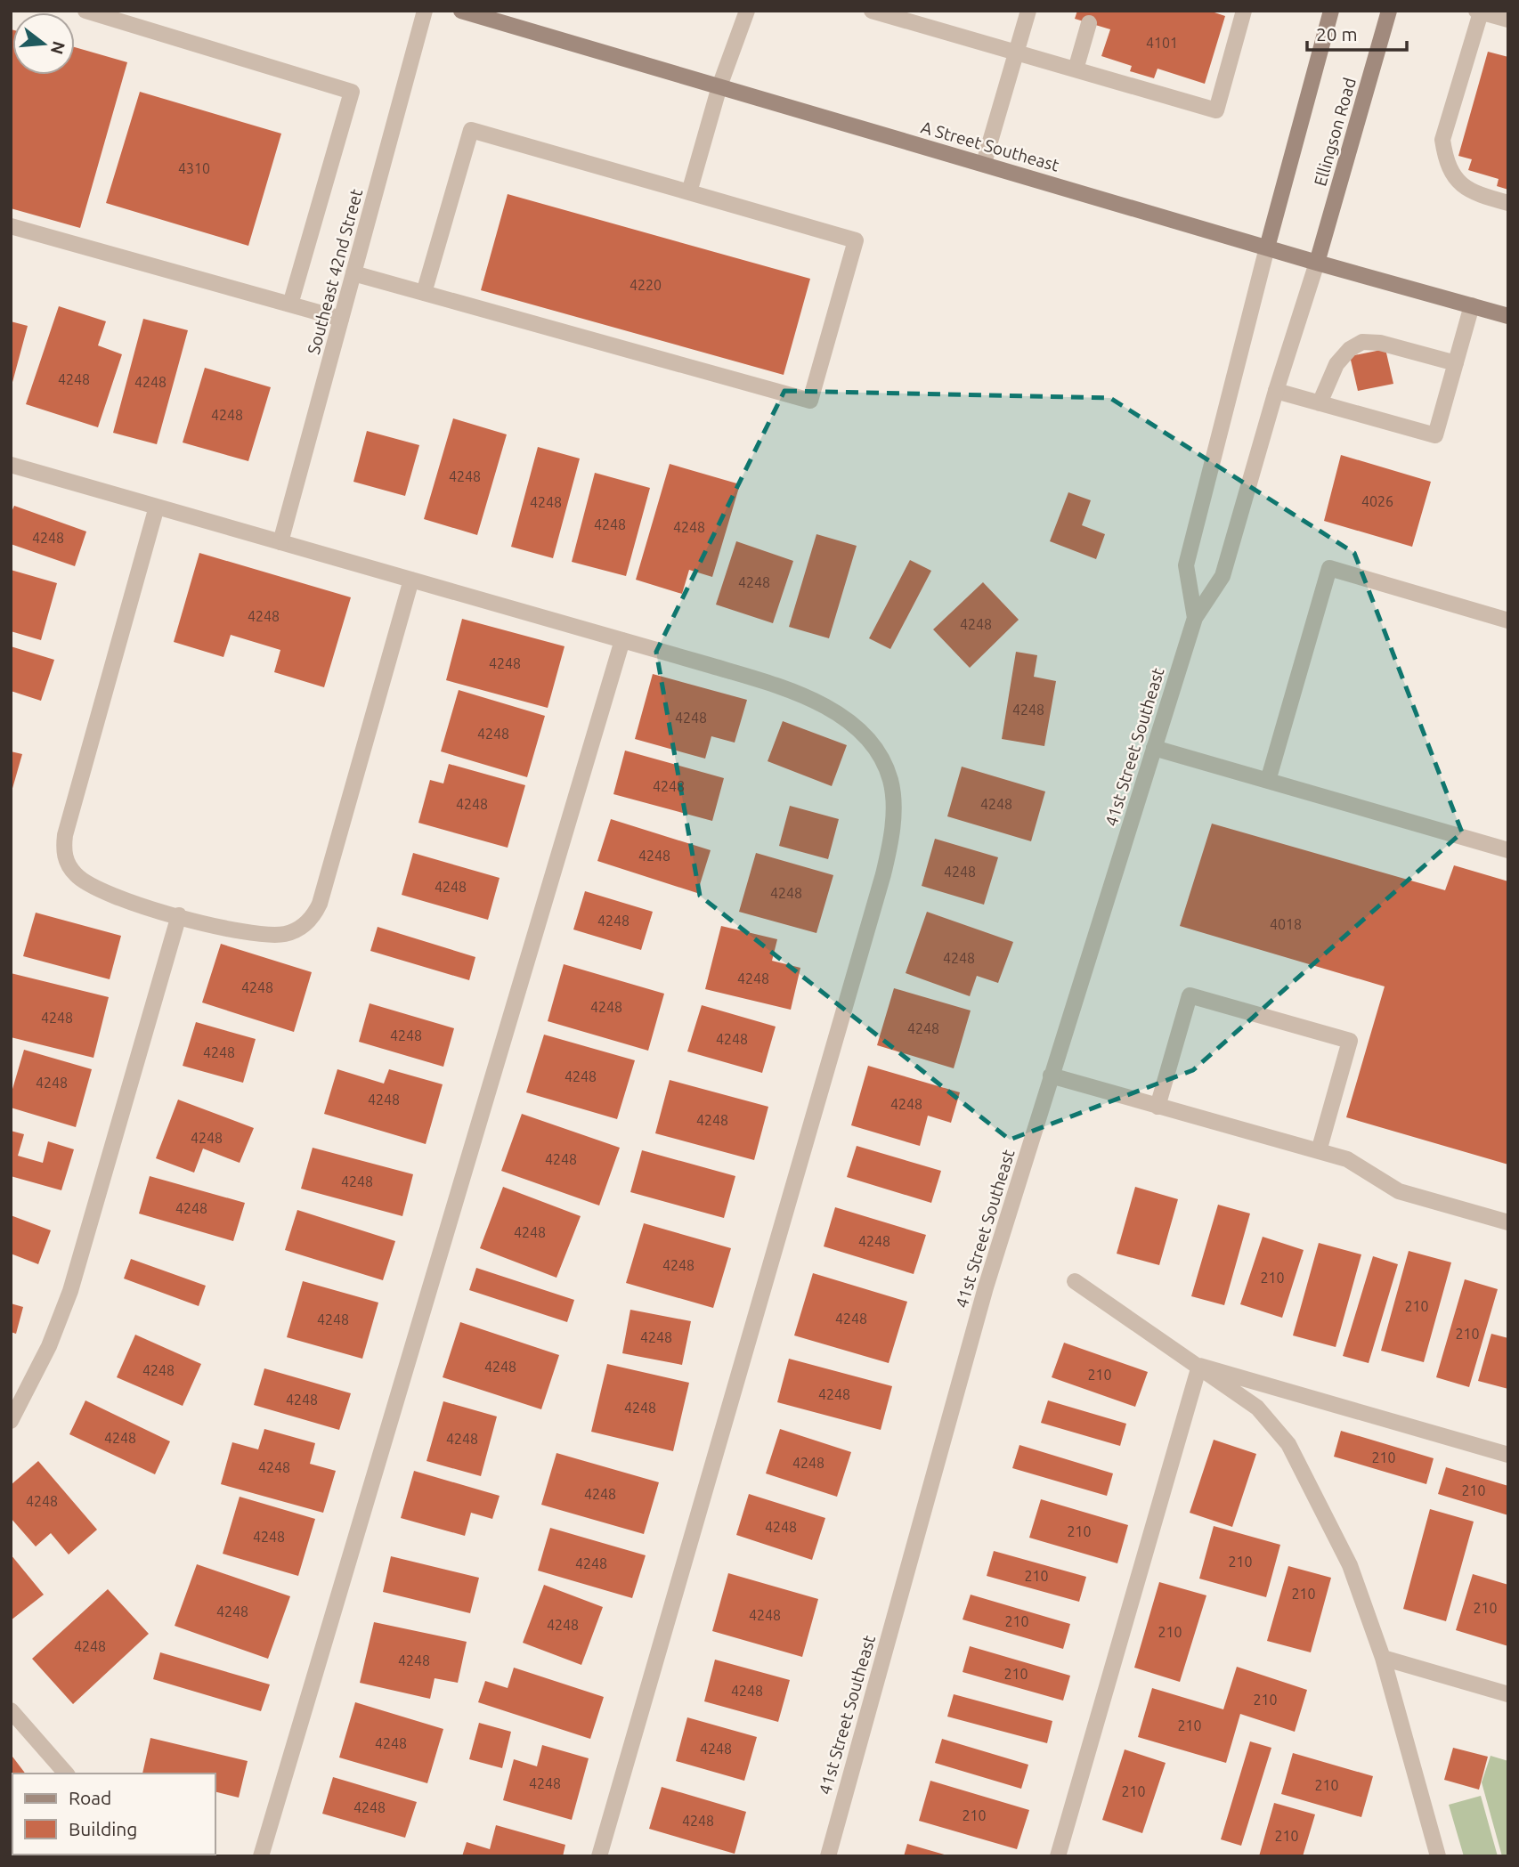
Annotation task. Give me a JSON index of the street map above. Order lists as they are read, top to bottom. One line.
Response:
{"streets":{"main road":["Ellingson Road","A Street Southeast"],"street":["Southeast 42nd Street","41st Street Southeast"]},"crossings":[["Ellingson Road","A Street Southeast"],["Ellingson Road","41st Street Southeast"],["A Street Southeast","41st Street Southeast"]],"house_numbers":["4101","4310","4220","4248","4248","4248","4248","4026","4248","4248","4248","4248","4248","4248","4248","4248","4248","4248","4248","4248","4248","4248","4248","4248","4248","4248","4248","4018","4248","4248","4248","4248","4248","4248","4248","4248","4248","4248","4248","4248","4248","4248","4248","4248","4248","4248","4248","4248","4248","210","210","4248","4248","210","4248","4248","4248","210","4248","4248","4248","4248","4248","210","4248","4248","210","4248","4248","4248","210","4248","210","4248","210","210","210","4248","4248","210","4248","210","4248","4248","210","4248","210","210","4248","4248","4248","210","210","4248","210","4248","210"],"legend":["Road","Building"],"scale_bar":"20 m","north":"right"}
